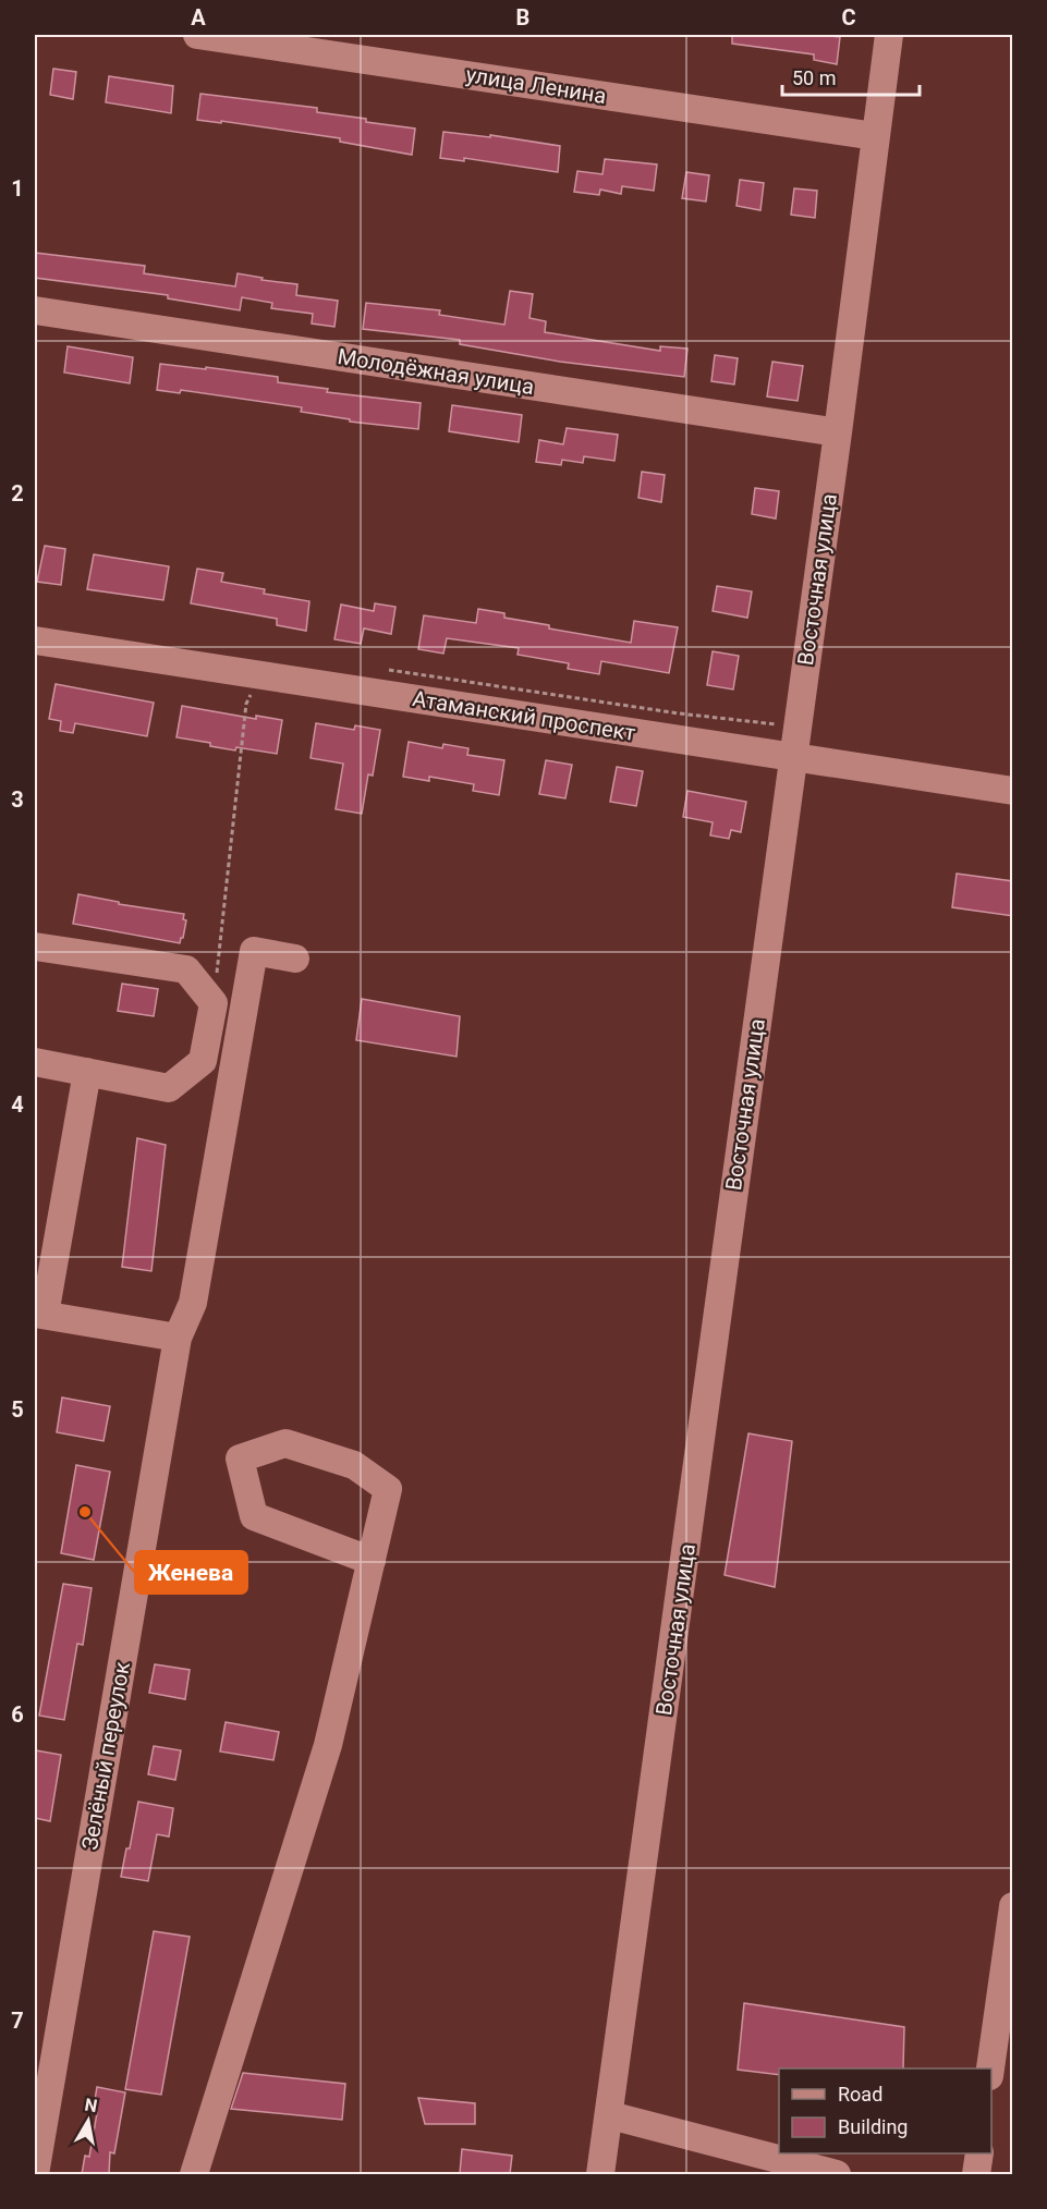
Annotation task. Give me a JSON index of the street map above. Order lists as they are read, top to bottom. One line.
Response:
{"streets":{"street":["улица Ленина","Молодёжная улица","Восточная улица","Атаманский проспект","Зелёный переулок"]},"crossings":[["улица Ленина","Восточная улица"],["Молодёжная улица","Восточная улица"],["Восточная улица","Атаманский проспект"]],"places":["Женева"],"legend":["Road","Building"],"scale_bar":"50 m","north":"top","grid":{"columns":["A","B","C"],"rows":["1","2","3","4","5","6","7"]}}
